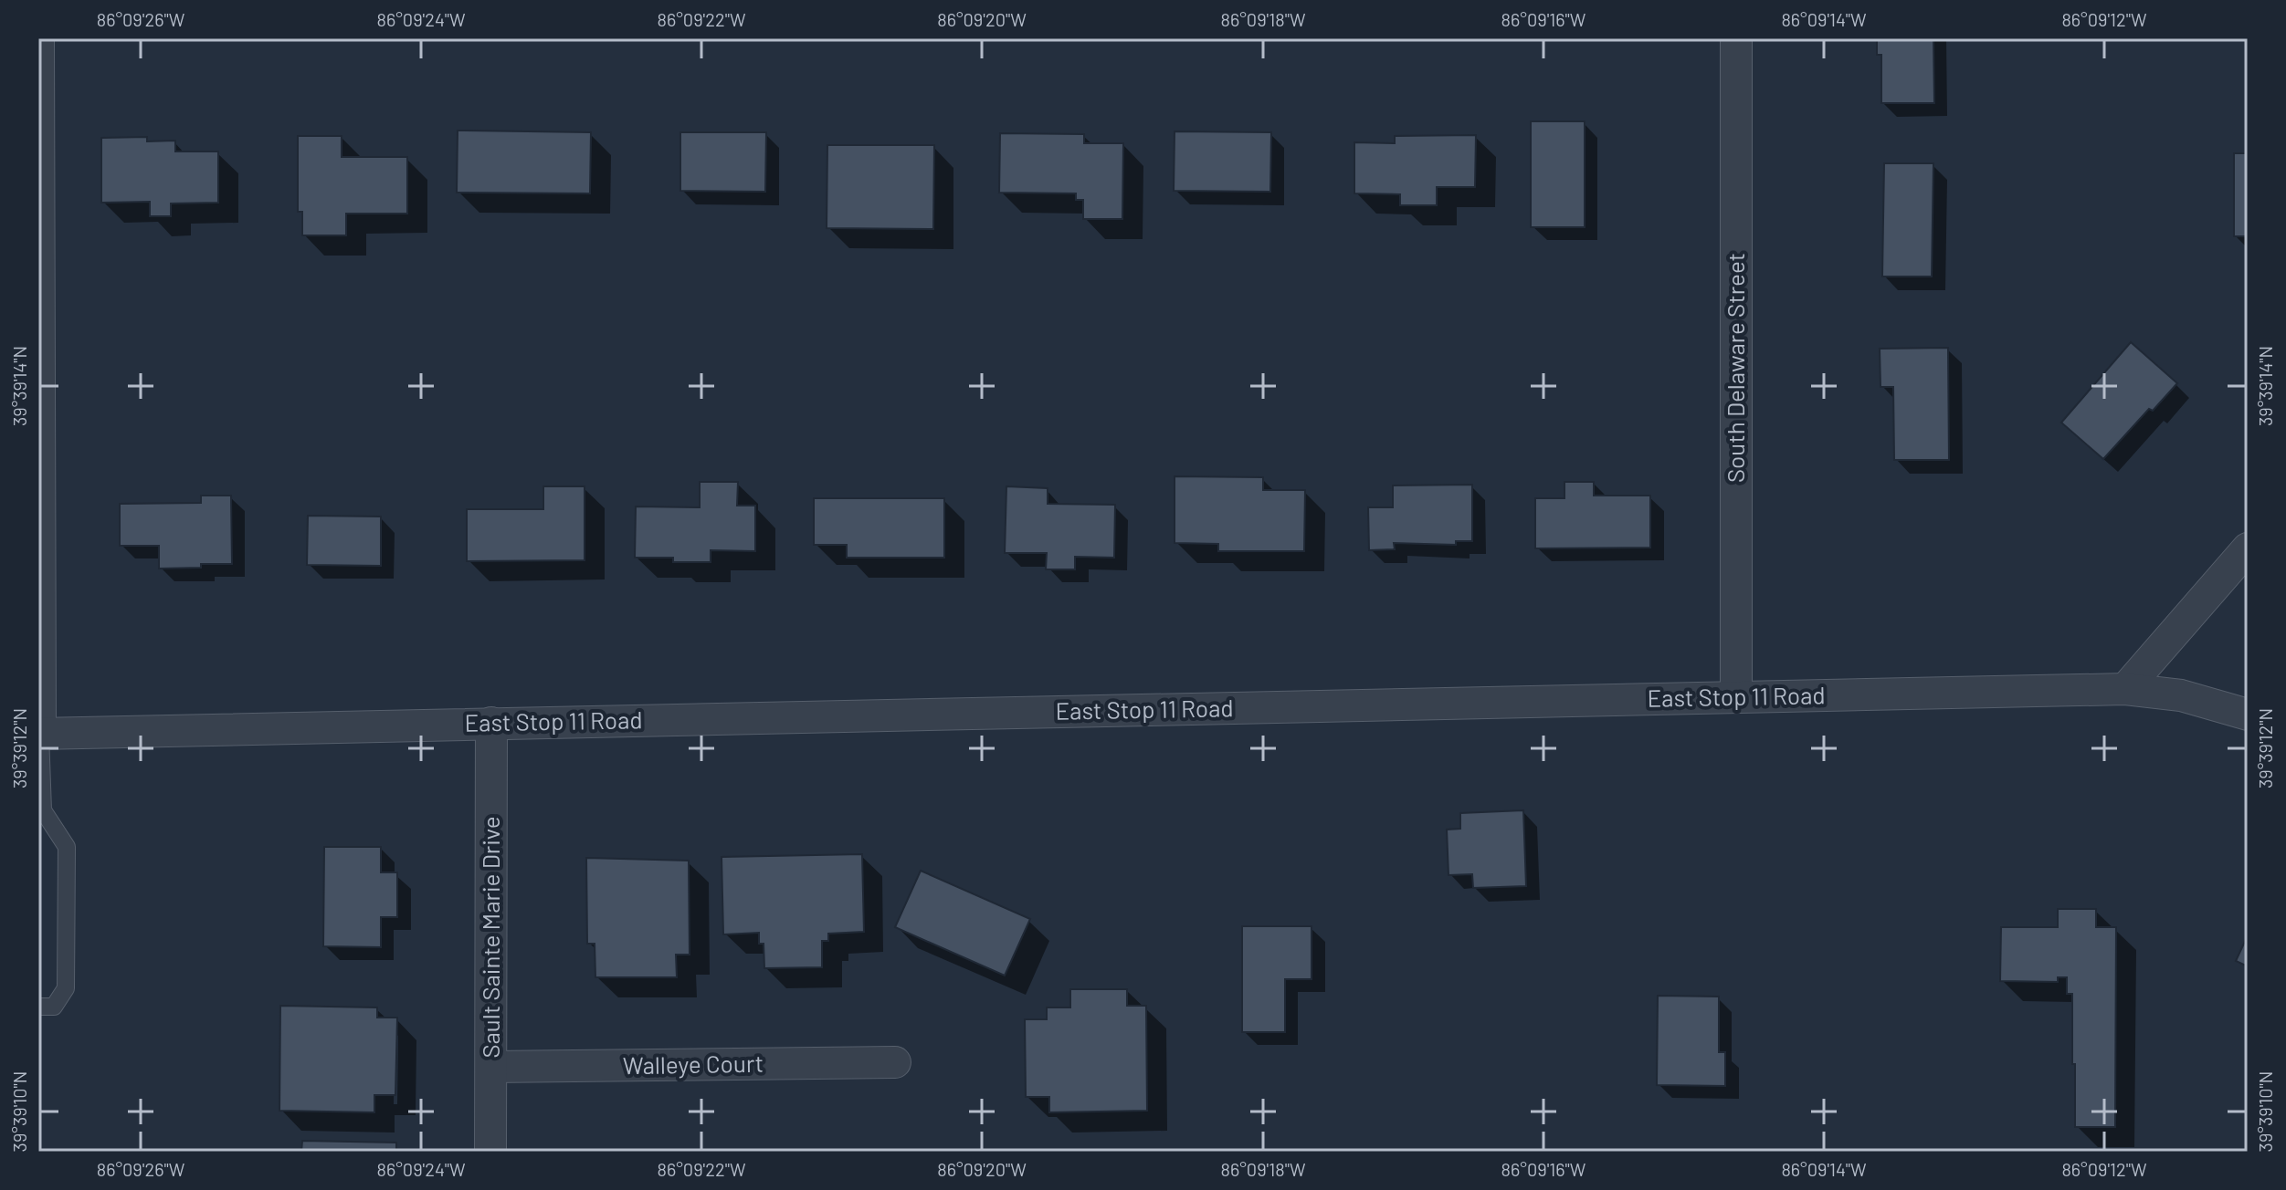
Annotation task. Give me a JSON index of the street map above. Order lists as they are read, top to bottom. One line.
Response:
{"streets":{"street":["South Delaware Street","East Stop 11 Road","Sault Sainte Marie Drive","Walleye Court"]},"crossings":[["South Delaware Street","East Stop 11 Road"],["East Stop 11 Road","Sault Sainte Marie Drive"],["Sault Sainte Marie Drive","Walleye Court"]],"coordinates":["86°09'26\"W","86°09'24\"W","86°09'22\"W","86°09'20\"W","86°09'18\"W","86°09'16\"W","86°09'14\"W","86°09'12\"W","39°39'14\"N","39°39'12\"N","39°39'10\"N"]}
